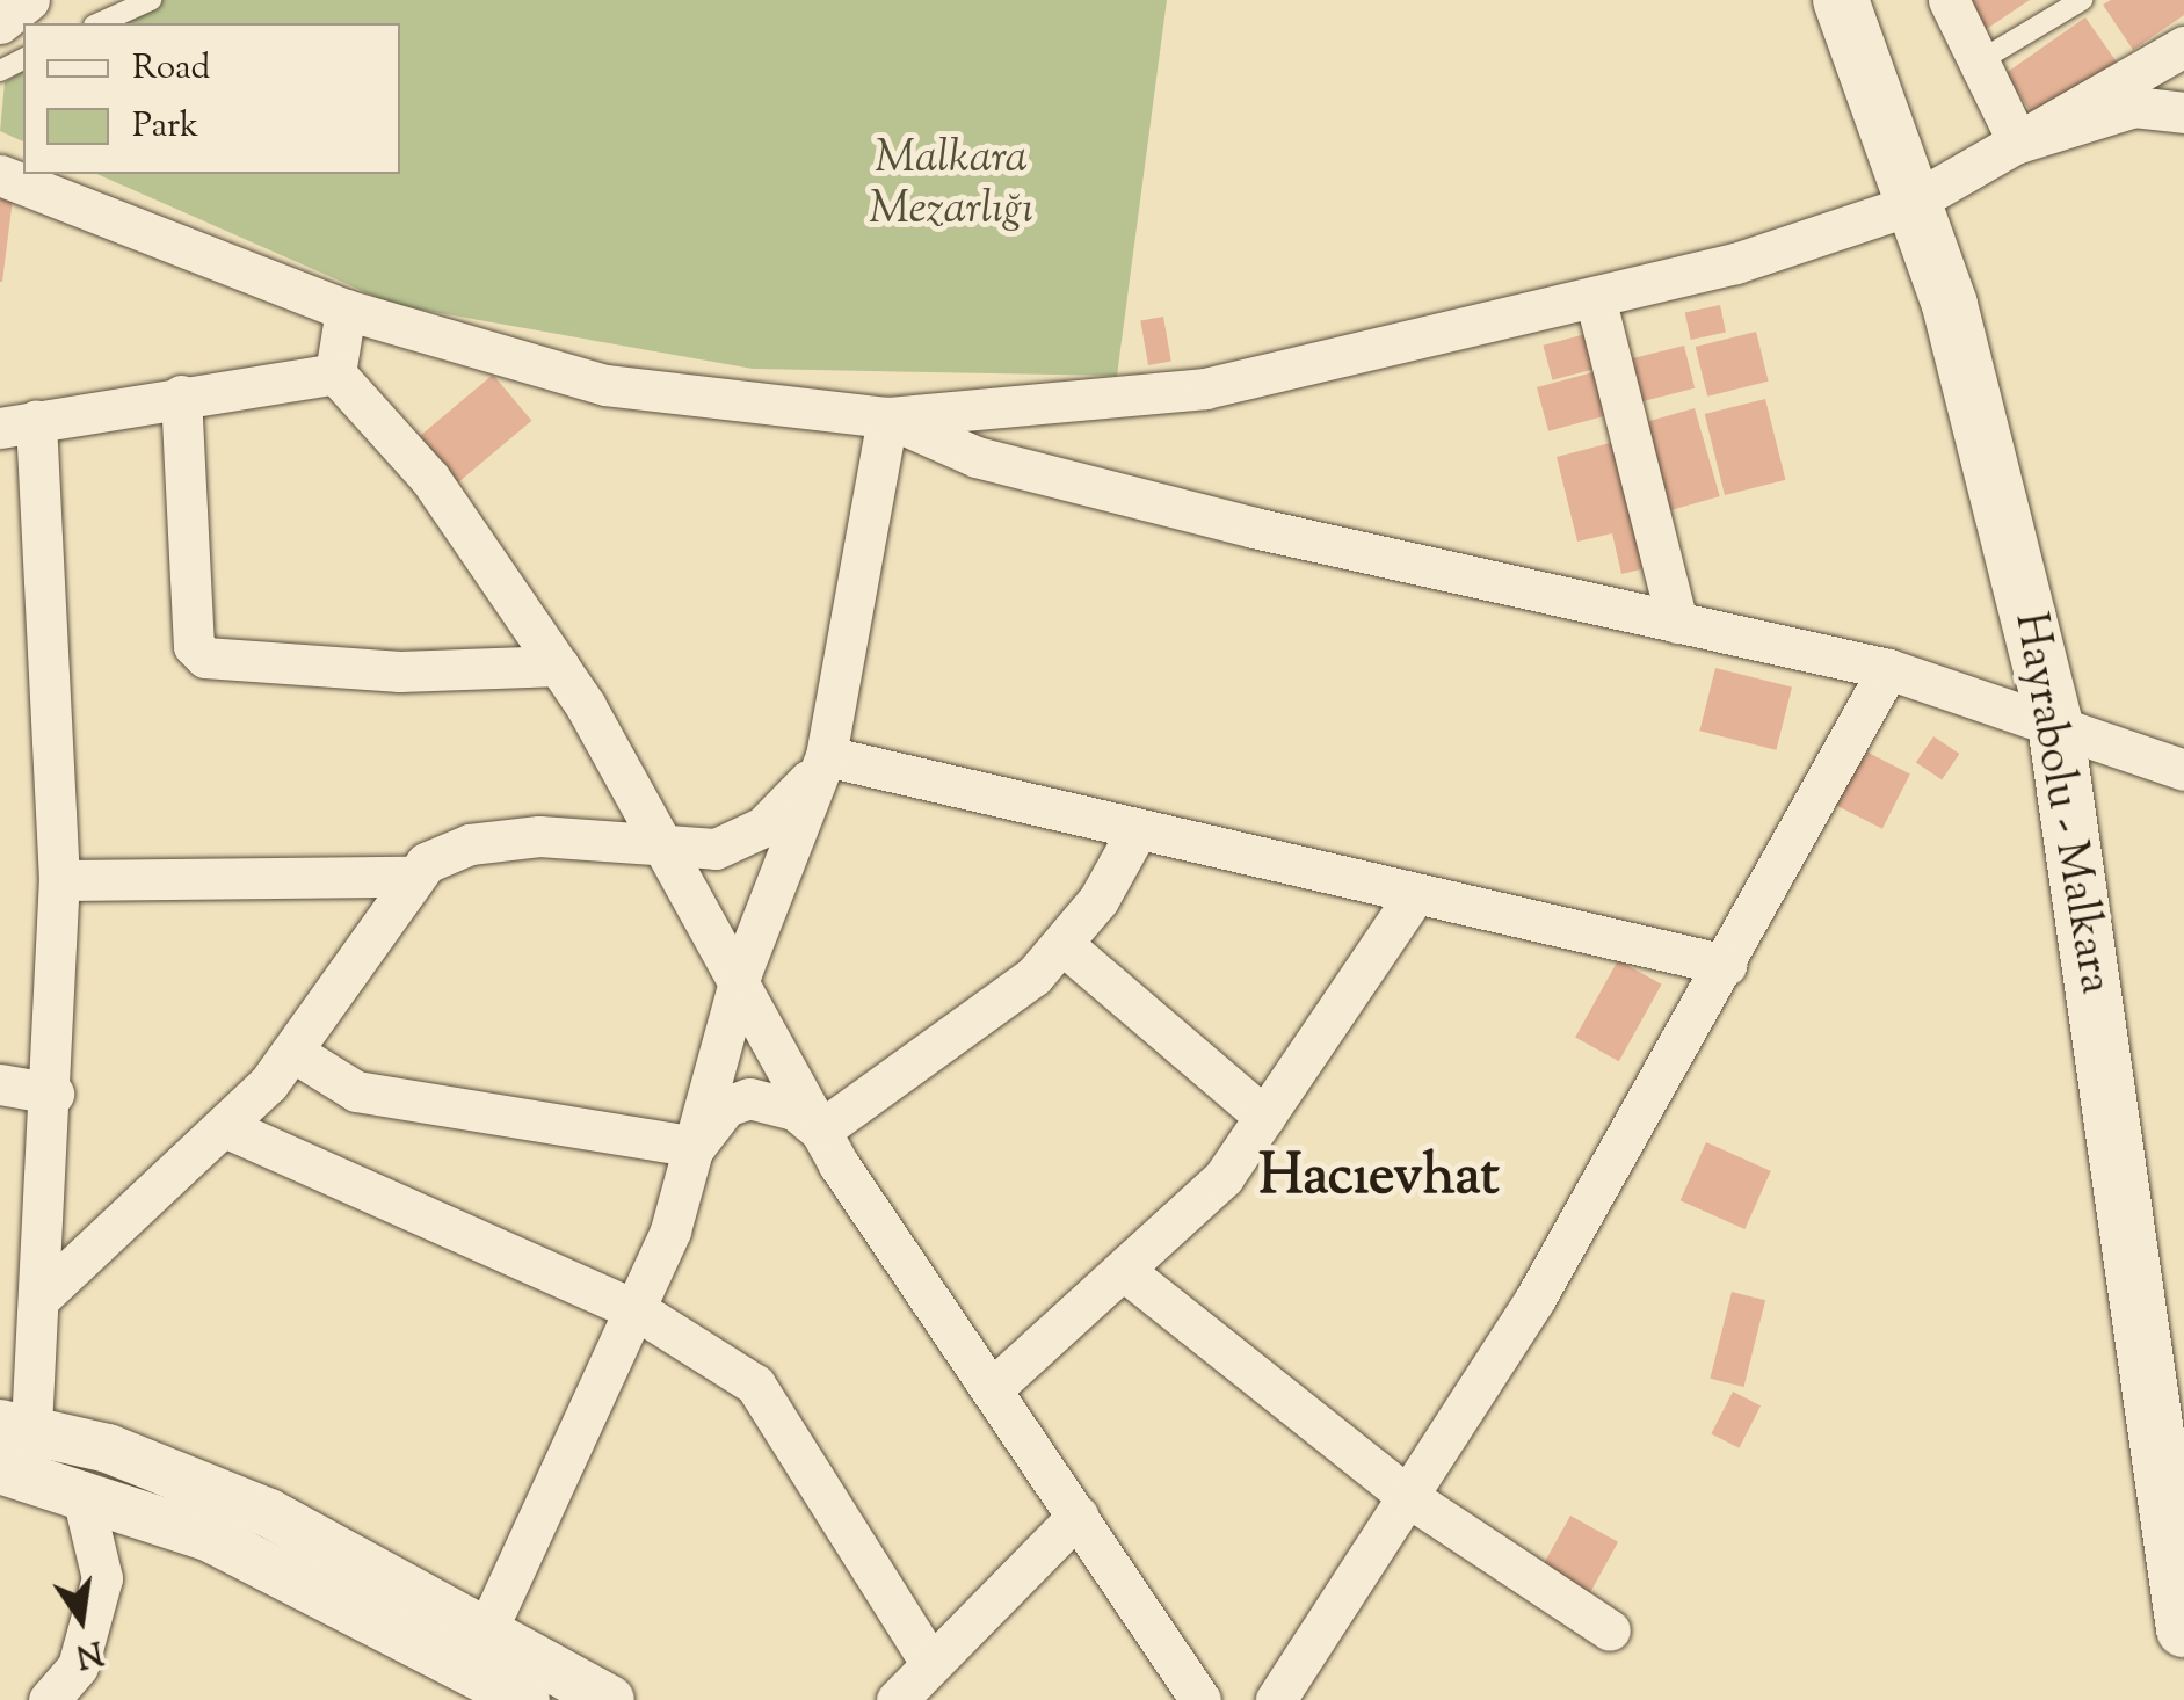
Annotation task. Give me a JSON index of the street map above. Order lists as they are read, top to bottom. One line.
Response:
{"streets":{"main road":["Hayrabolu - Malkara"]},"districts":["Hacıevhat"],"parks":["Malkara Mezarlığı"],"legend":["Road","Park"],"north":"bottom"}
